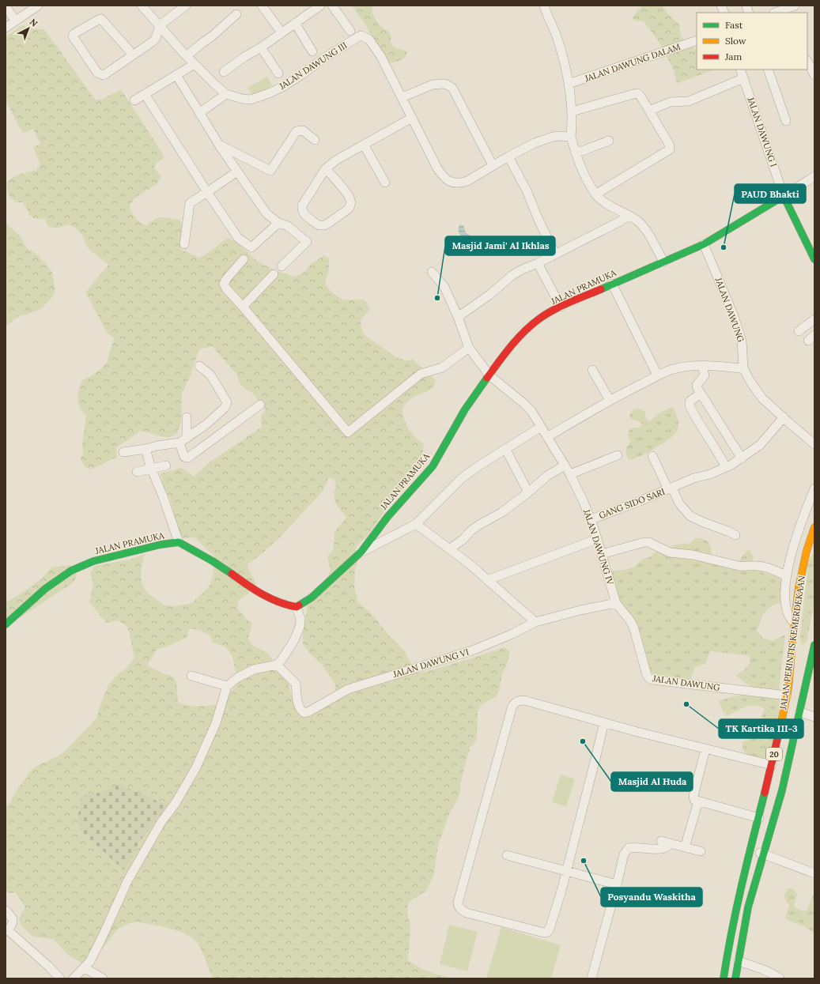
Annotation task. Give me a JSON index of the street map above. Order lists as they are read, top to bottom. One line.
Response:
{"streets":{"main road":["JALAN PRAMUKA","JALAN PERINTIS KEMERDEKAAN","20"],"street":["JALAN DAWUNG DALAM","JALAN DAWUNG III","JALAN DAWUNG I","JALAN DAWUNG","GANG SIDO SARI","JALAN DAWUNG IV","JALAN DAWUNG VI"]},"crossings":[["JALAN DAWUNG I","JALAN PRAMUKA"],["JALAN PRAMUKA","JALAN DAWUNG"],["JALAN PRAMUKA","JALAN DAWUNG IV"],["JALAN DAWUNG","GANG SIDO SARI"],["JALAN DAWUNG","JALAN DAWUNG IV"],["JALAN DAWUNG","JALAN PERINTIS KEMERDEKAAN"],["JALAN DAWUNG","JALAN DAWUNG VI"],["GANG SIDO SARI","JALAN DAWUNG IV"],["JALAN DAWUNG IV","JALAN DAWUNG VI"]],"places":["PAUD Bhakti","Masjid Jami' Al Ikhlas","TK Kartika III-3","Masjid Al Huda","Posyandu Waskitha"],"legend":["Fast","Slow","Jam"],"north":"top right"}
